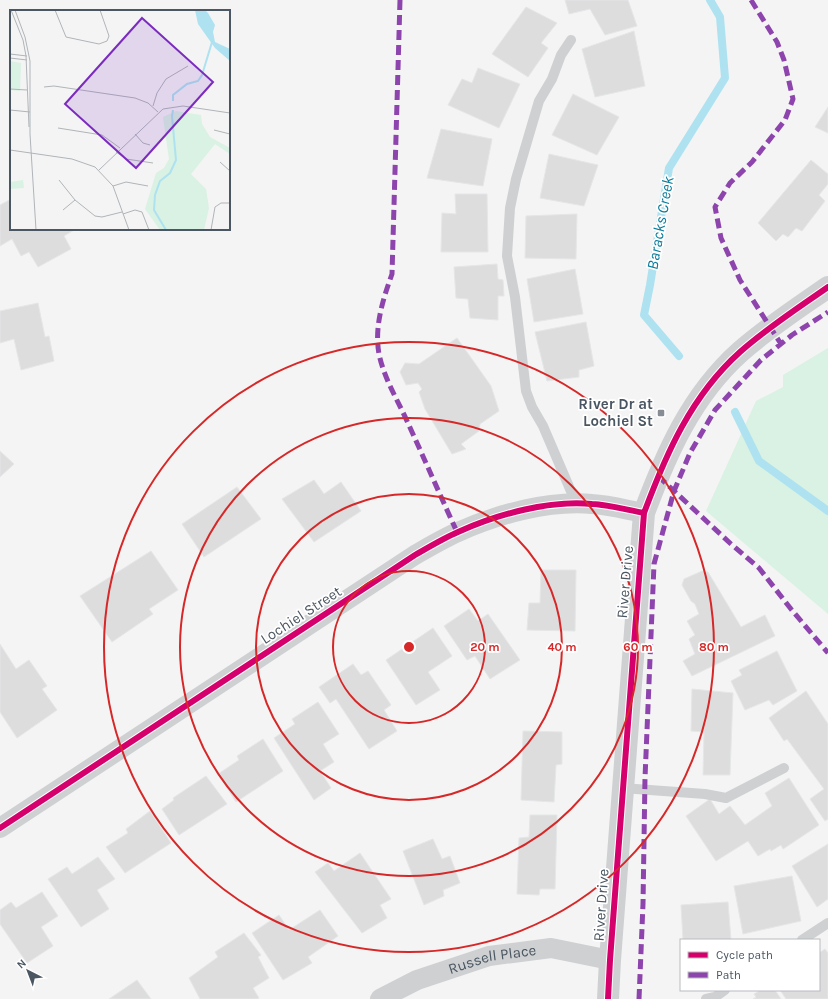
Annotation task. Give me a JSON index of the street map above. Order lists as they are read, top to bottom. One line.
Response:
{"streets":{"street":["River Drive","Lochiel Street","Russell Place"]},"crossings":[["River Drive","Lochiel Street"],["River Drive","Russell Place"]],"water":["Baracks Creek"],"places":{"transit":["River Dr at Lochiel St"]},"legend":["Cycle path","Path"],"north":"top left","rings":["20 m","40 m","60 m","80 m"]}
